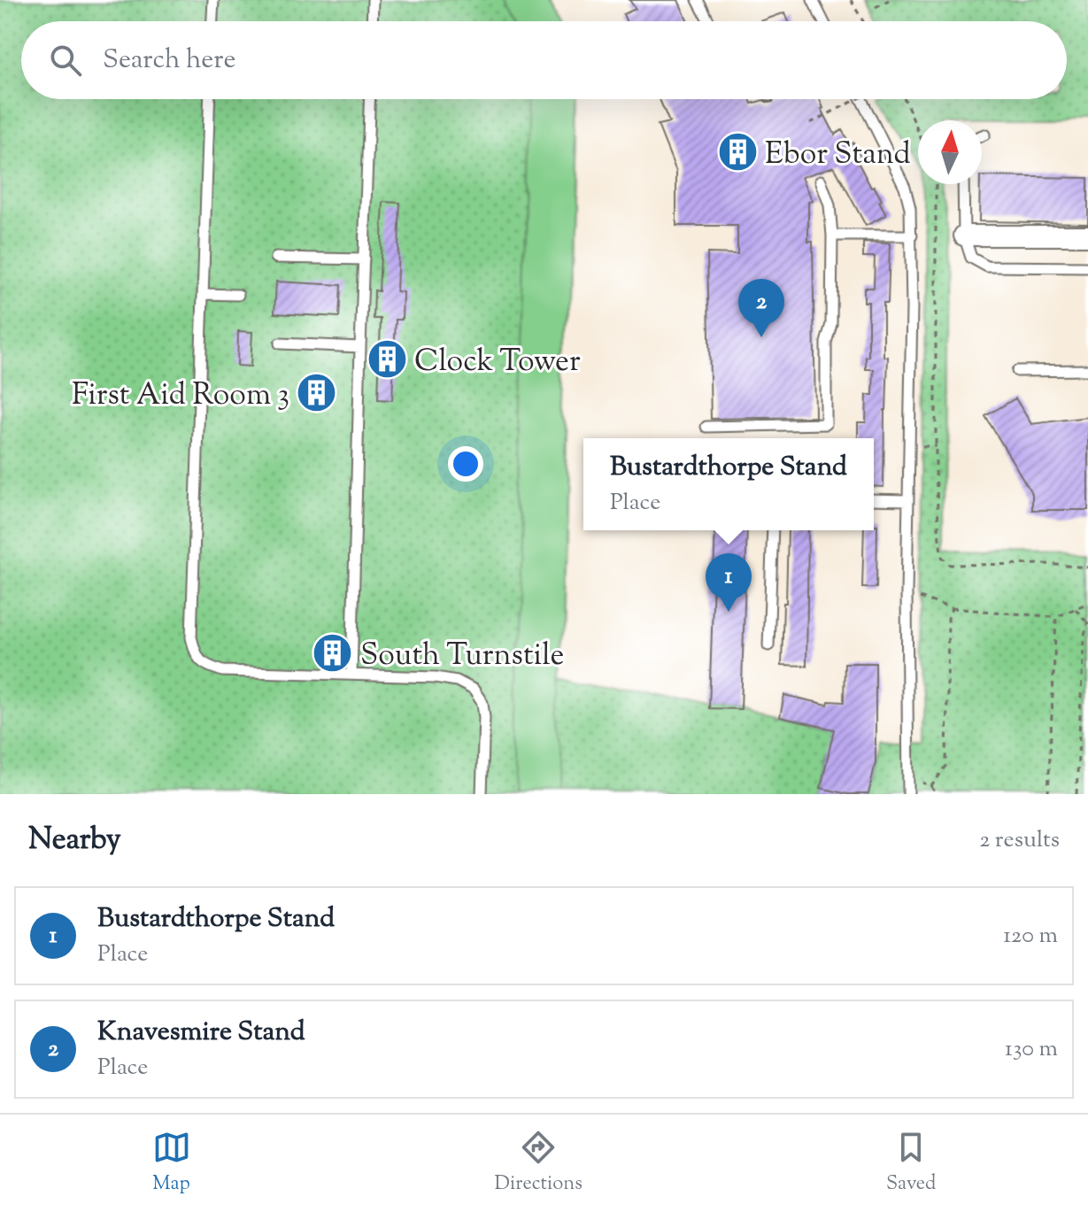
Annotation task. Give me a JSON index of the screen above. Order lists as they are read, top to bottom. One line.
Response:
{"places":{"building":["Ebor Stand","Clock Tower","First Aid Room 3","South Turnstile"]},"north":"top","page":{"search":"Search here","pins":["2","1"],"popup":["Bustardthorpe Stand","Place"],"heading":["Nearby","2 results"],"list":[{"mark":"1","name":"Bustardthorpe Stand","note":"Place","value":"120 m"},{"mark":"2","name":"Knavesmire Stand","note":"Place","value":"130 m"}],"nav":["Map","Directions","Saved"]}}
